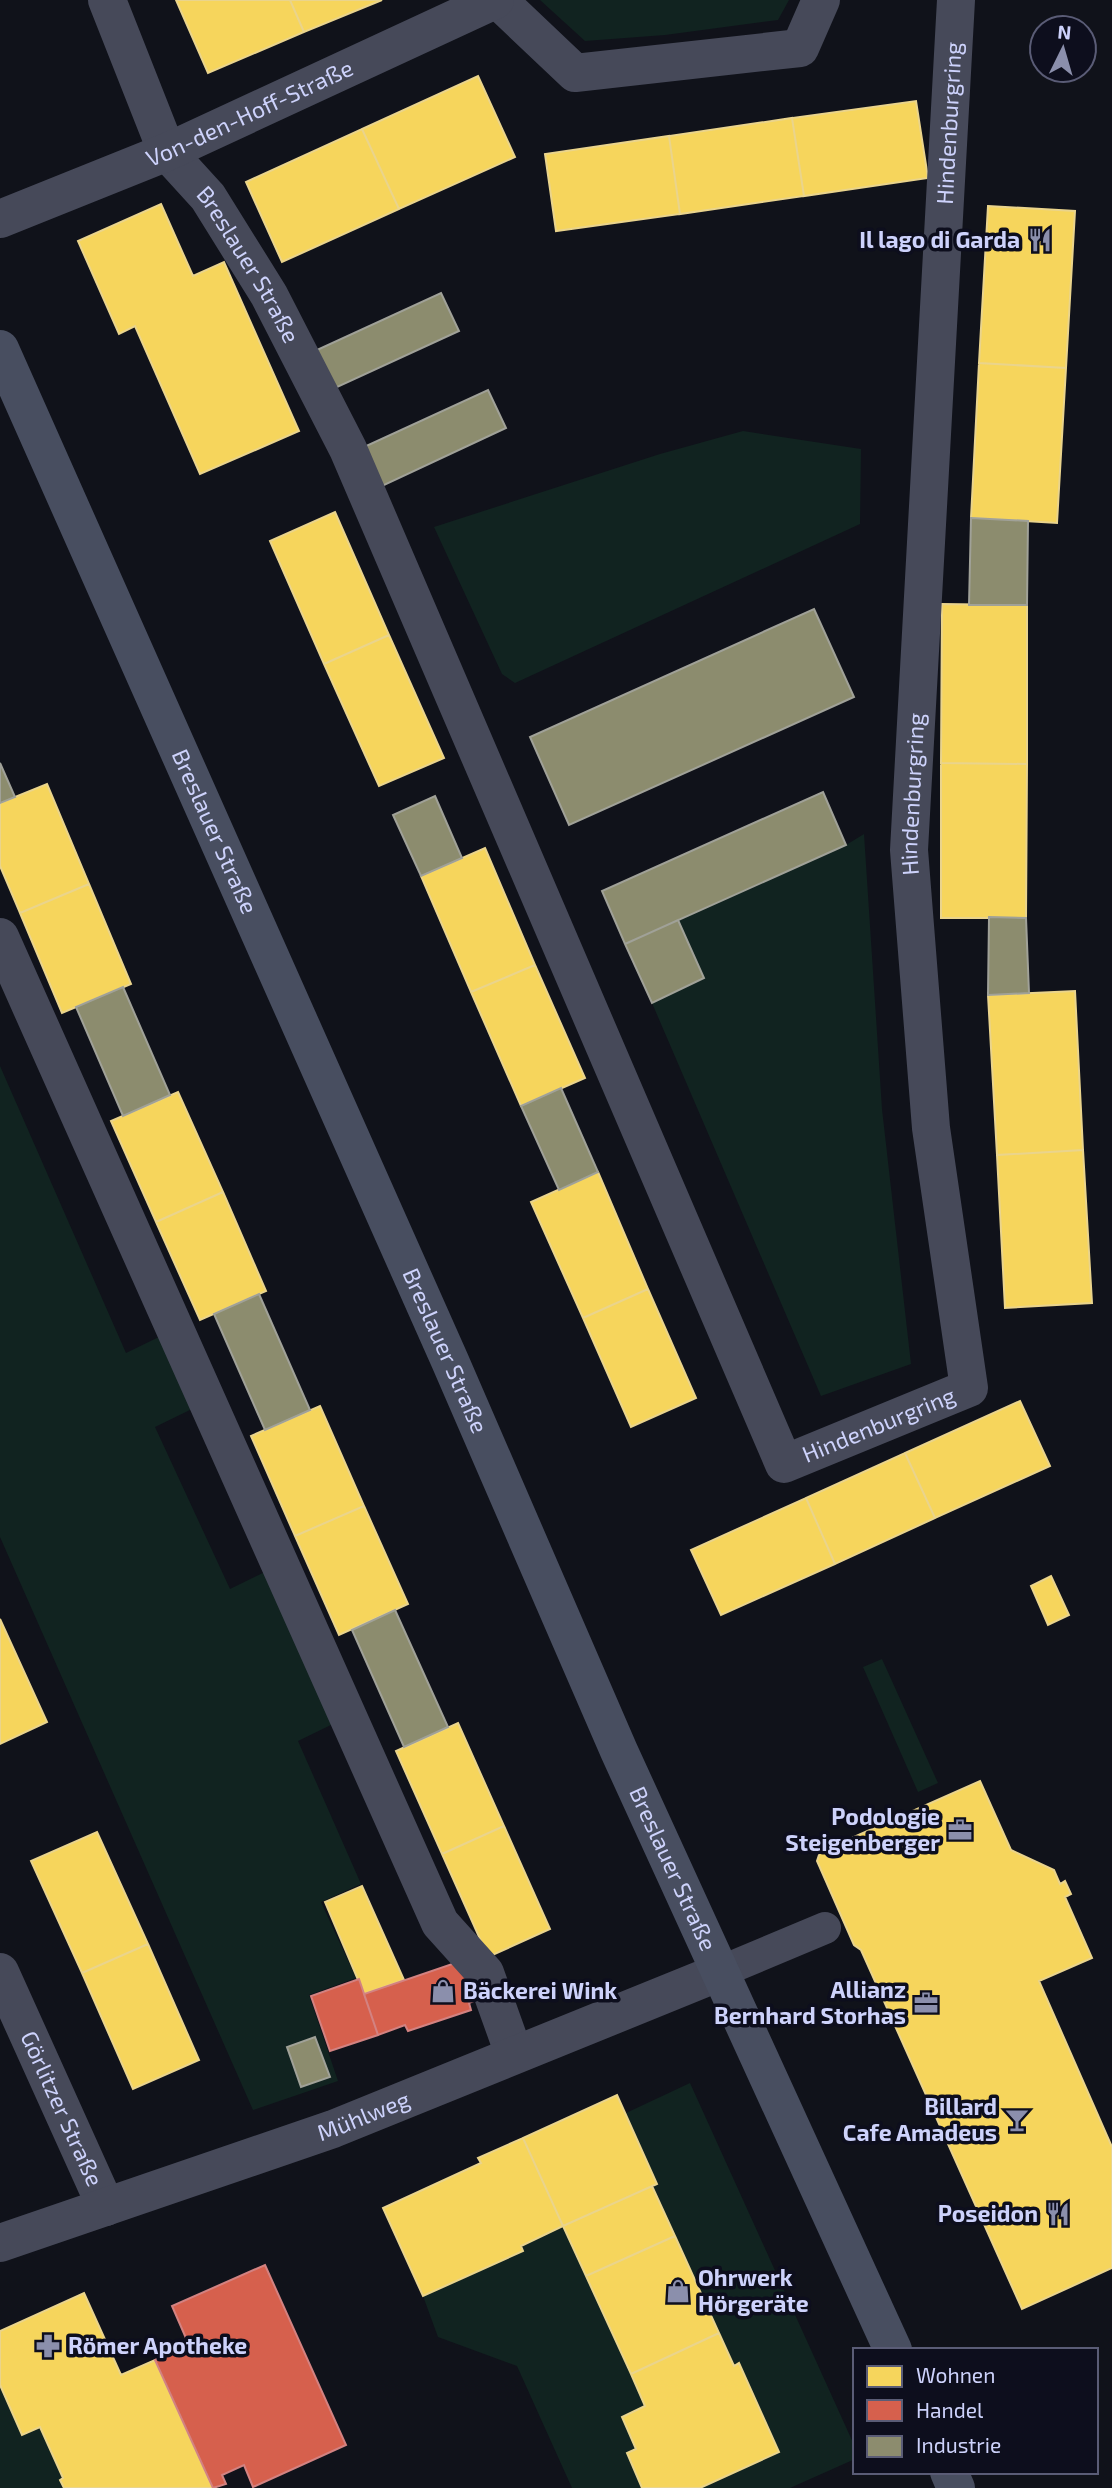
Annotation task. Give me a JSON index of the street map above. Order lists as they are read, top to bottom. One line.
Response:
{"streets":{"main road":["Breslauer Straße"],"street":["Von-den-Hoff-Straße","Hindenburgring","Görlitzer Straße","Mühlweg"]},"crossings":[["Von-den-Hoff-Straße","Breslauer Straße"],["Hindenburgring","Breslauer Straße"],["Breslauer Straße","Mühlweg"],["Görlitzer Straße","Mühlweg"]],"places":{"restaurant":["Il lago di Garda","Poseidon"],"office":["Podologie Steigenberger","Allianz Bernhard Storhas"],"shop":["Bäckerei Wink","Ohrwerk Hörgeräte"],"bar":["Billard Cafe Amadeus"],"pharmacy":["Römer Apotheke"]},"legend":["Wohnen","Handel","Industrie"],"north":"top"}
